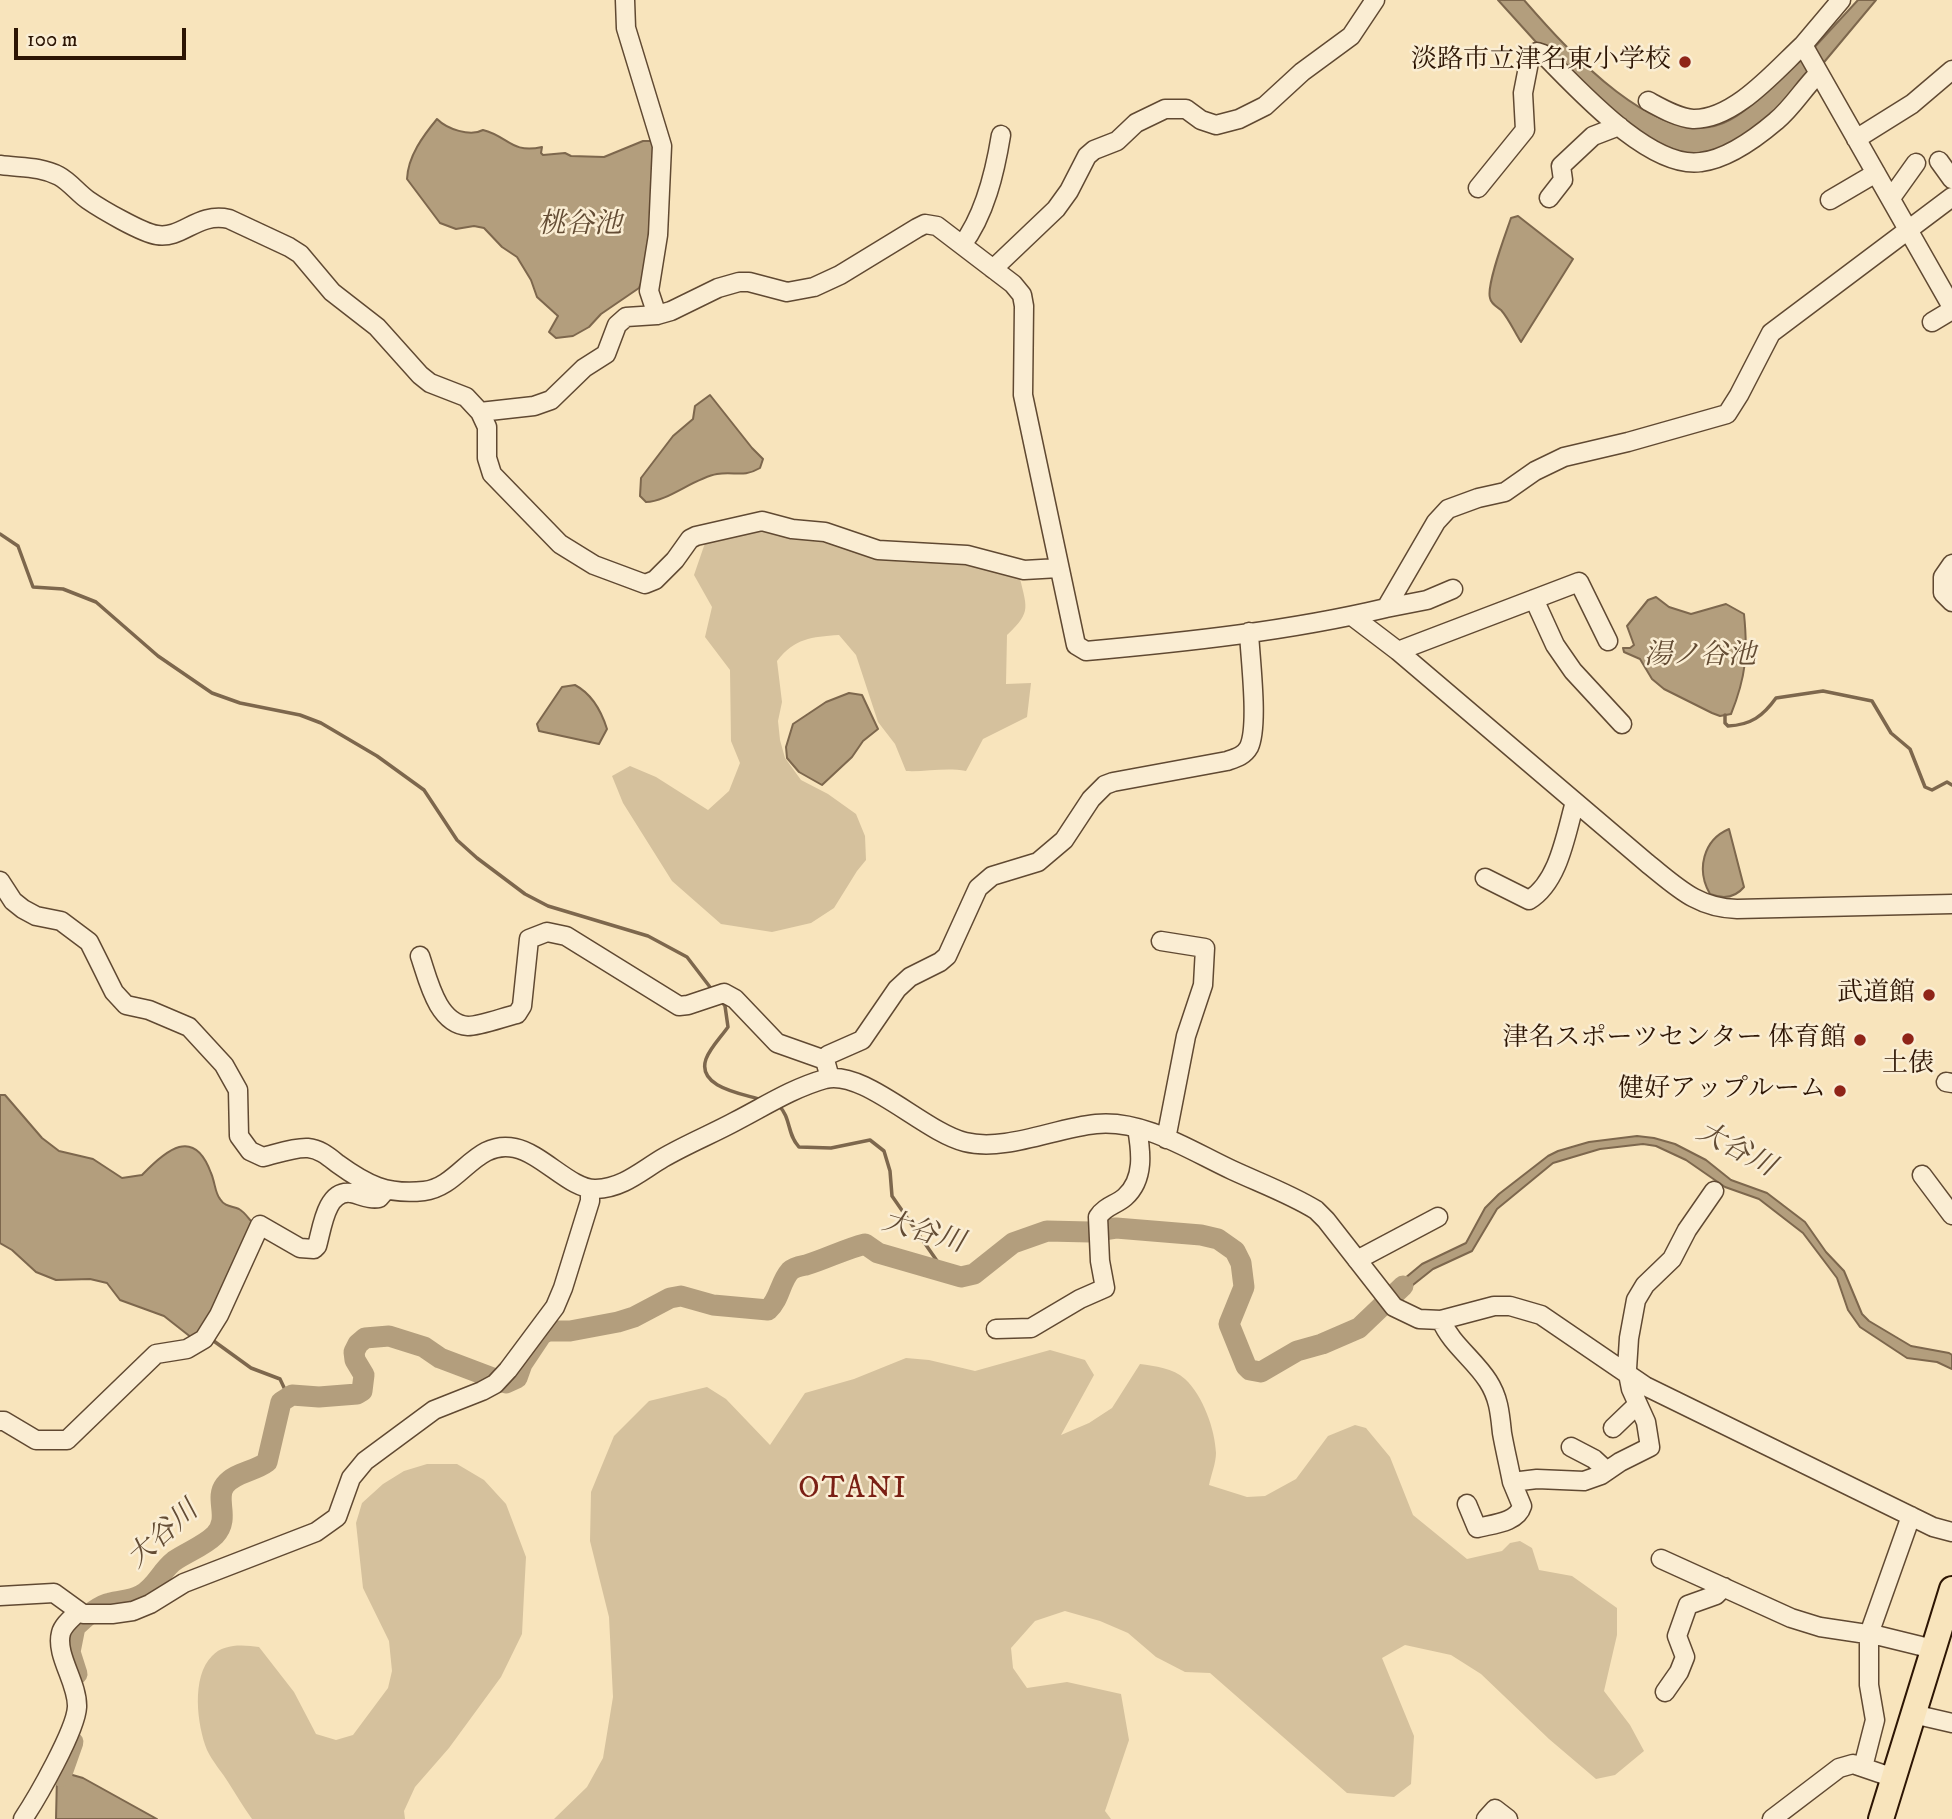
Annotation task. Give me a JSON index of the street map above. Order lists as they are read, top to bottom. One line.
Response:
{"districts":["OTANI"],"water":["桃谷池","湯ノ谷池","大谷川"],"places":["淡路市立津名東小学校","武道館","土俵","津名スポーツセンター 体育館","健好アップルーム"],"scale_bar":"100 m"}
